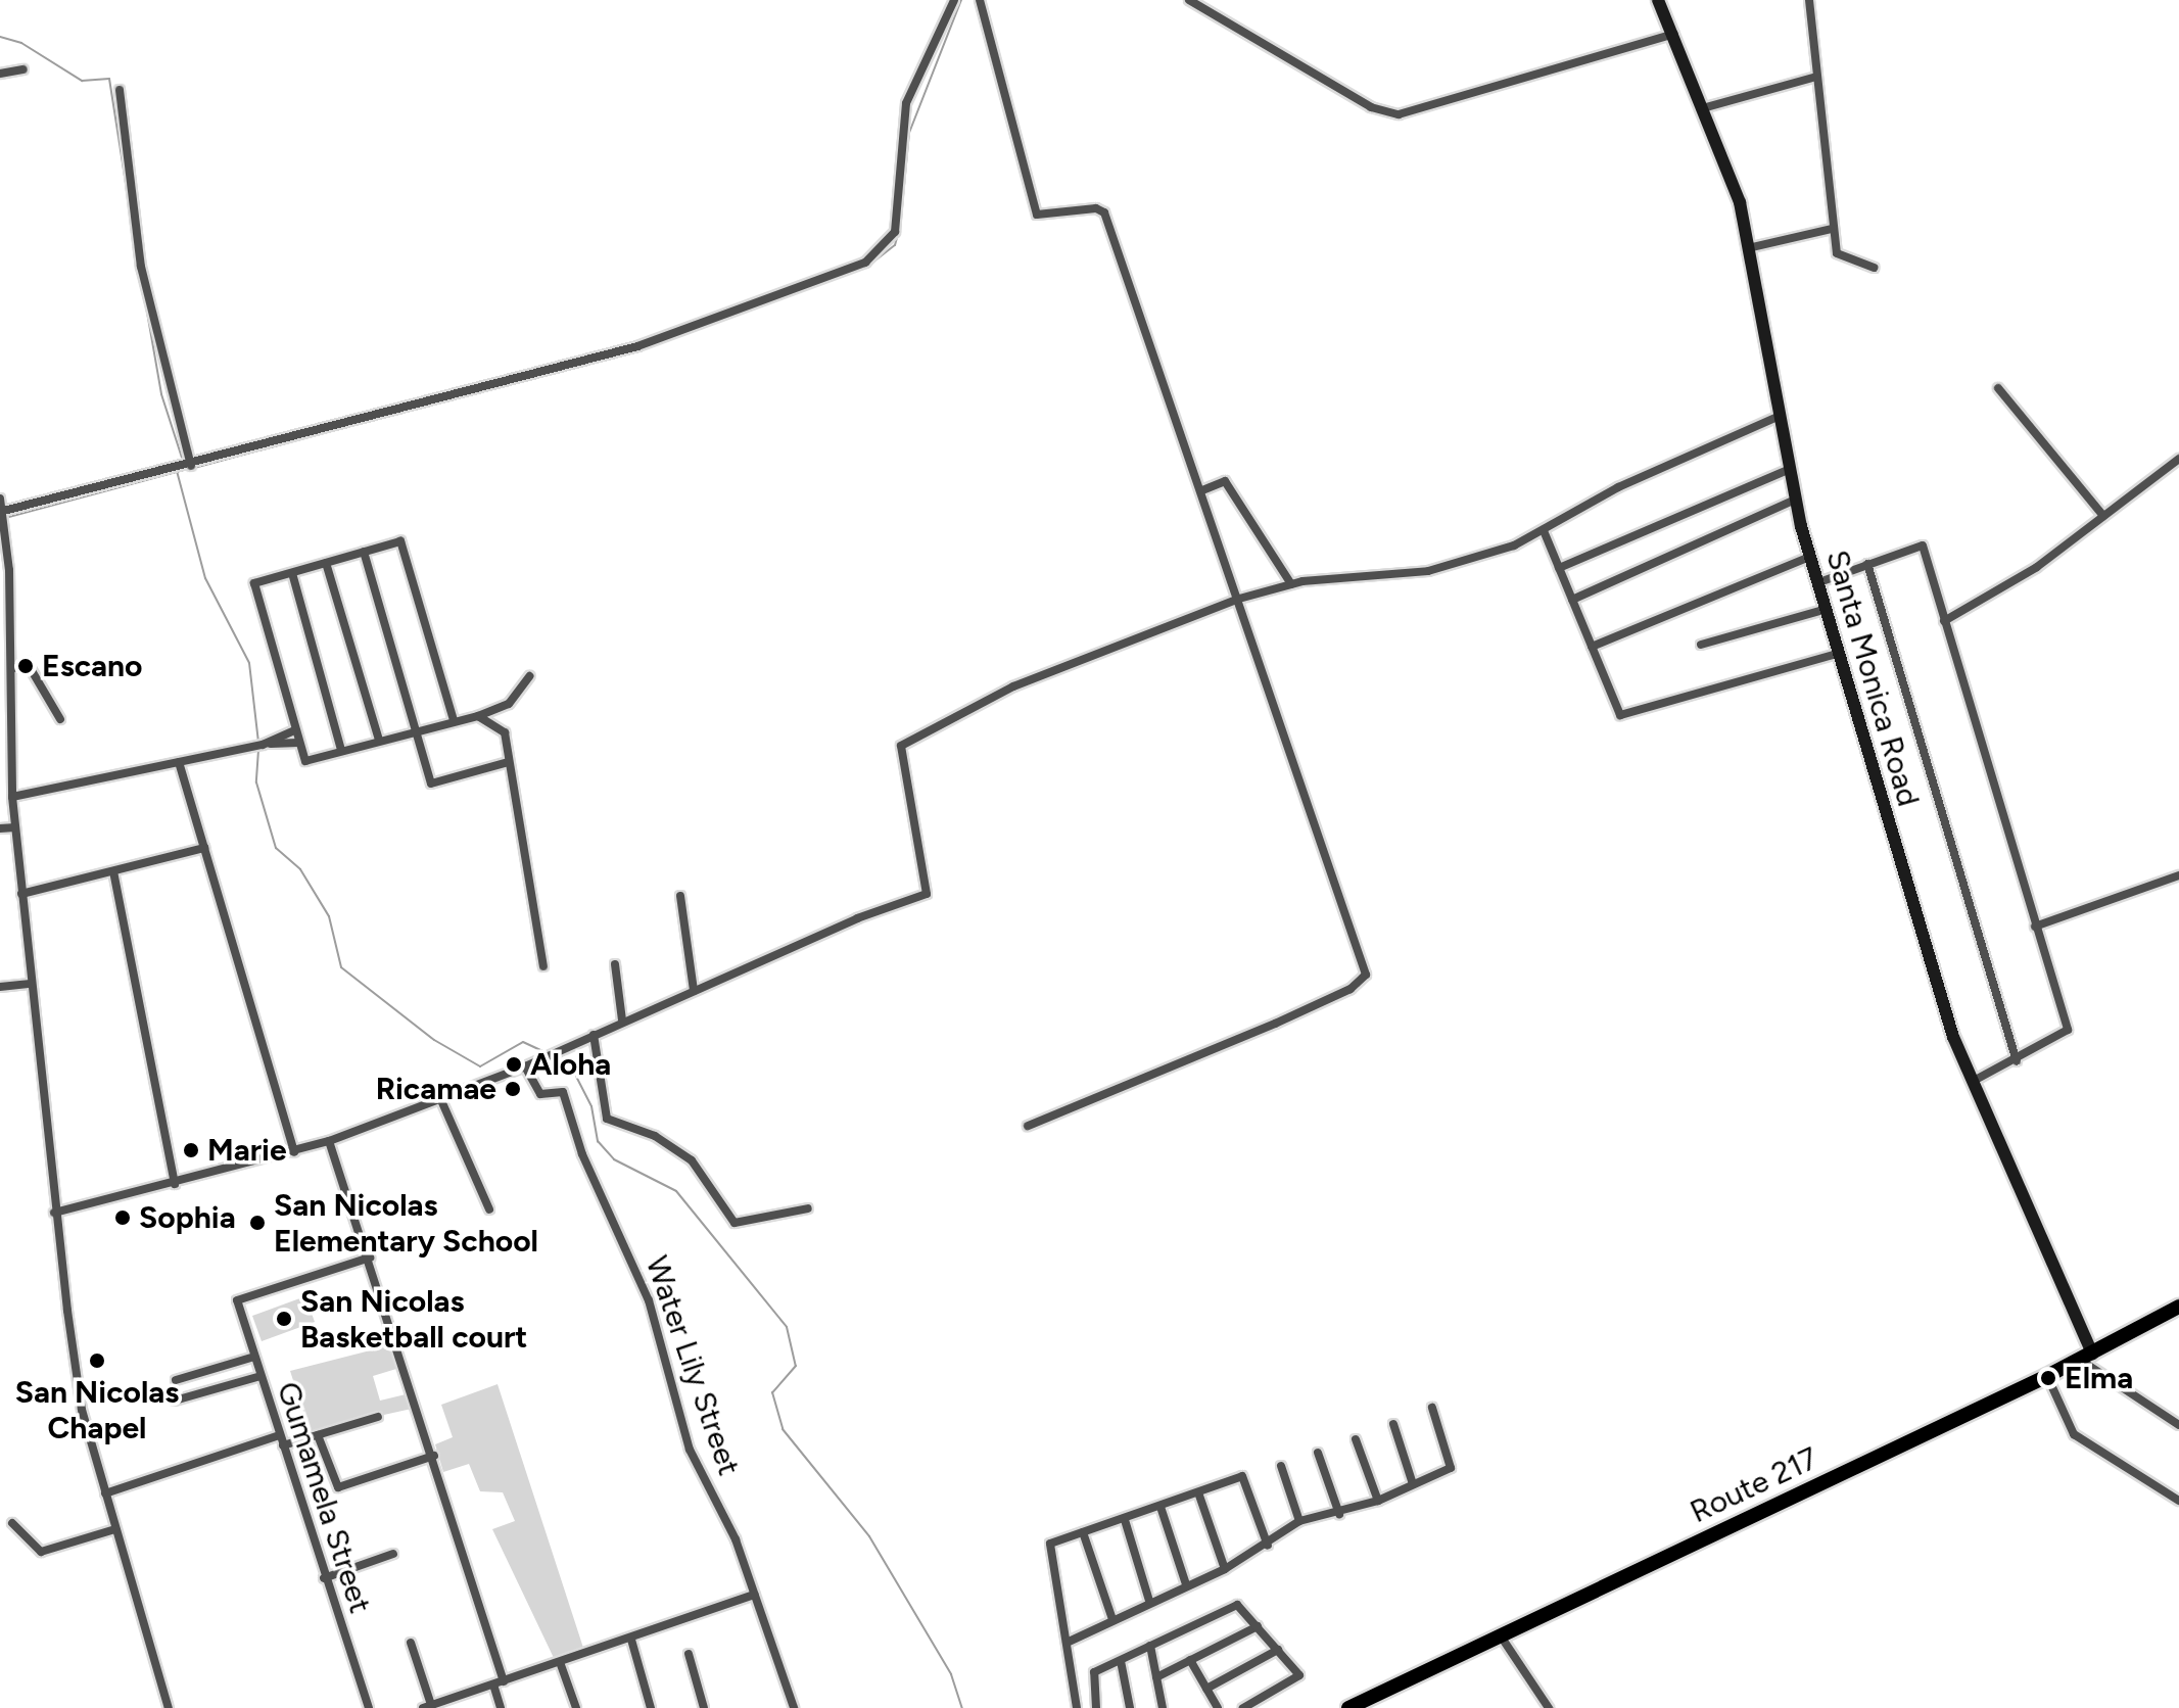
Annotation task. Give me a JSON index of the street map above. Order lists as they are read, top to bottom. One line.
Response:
{"streets":{"main road":["Route 217"],"street":["Santa Monica Road","Water Lily Street","Gumamela Street"]},"crossings":[["Santa Monica Road","Route 217"]],"places":["Escano","Aloha","Ricamae","Marie","Sophia","San Nicolas Elementary School","San Nicolas Basketball court","San Nicolas Chapel","Elma"]}
